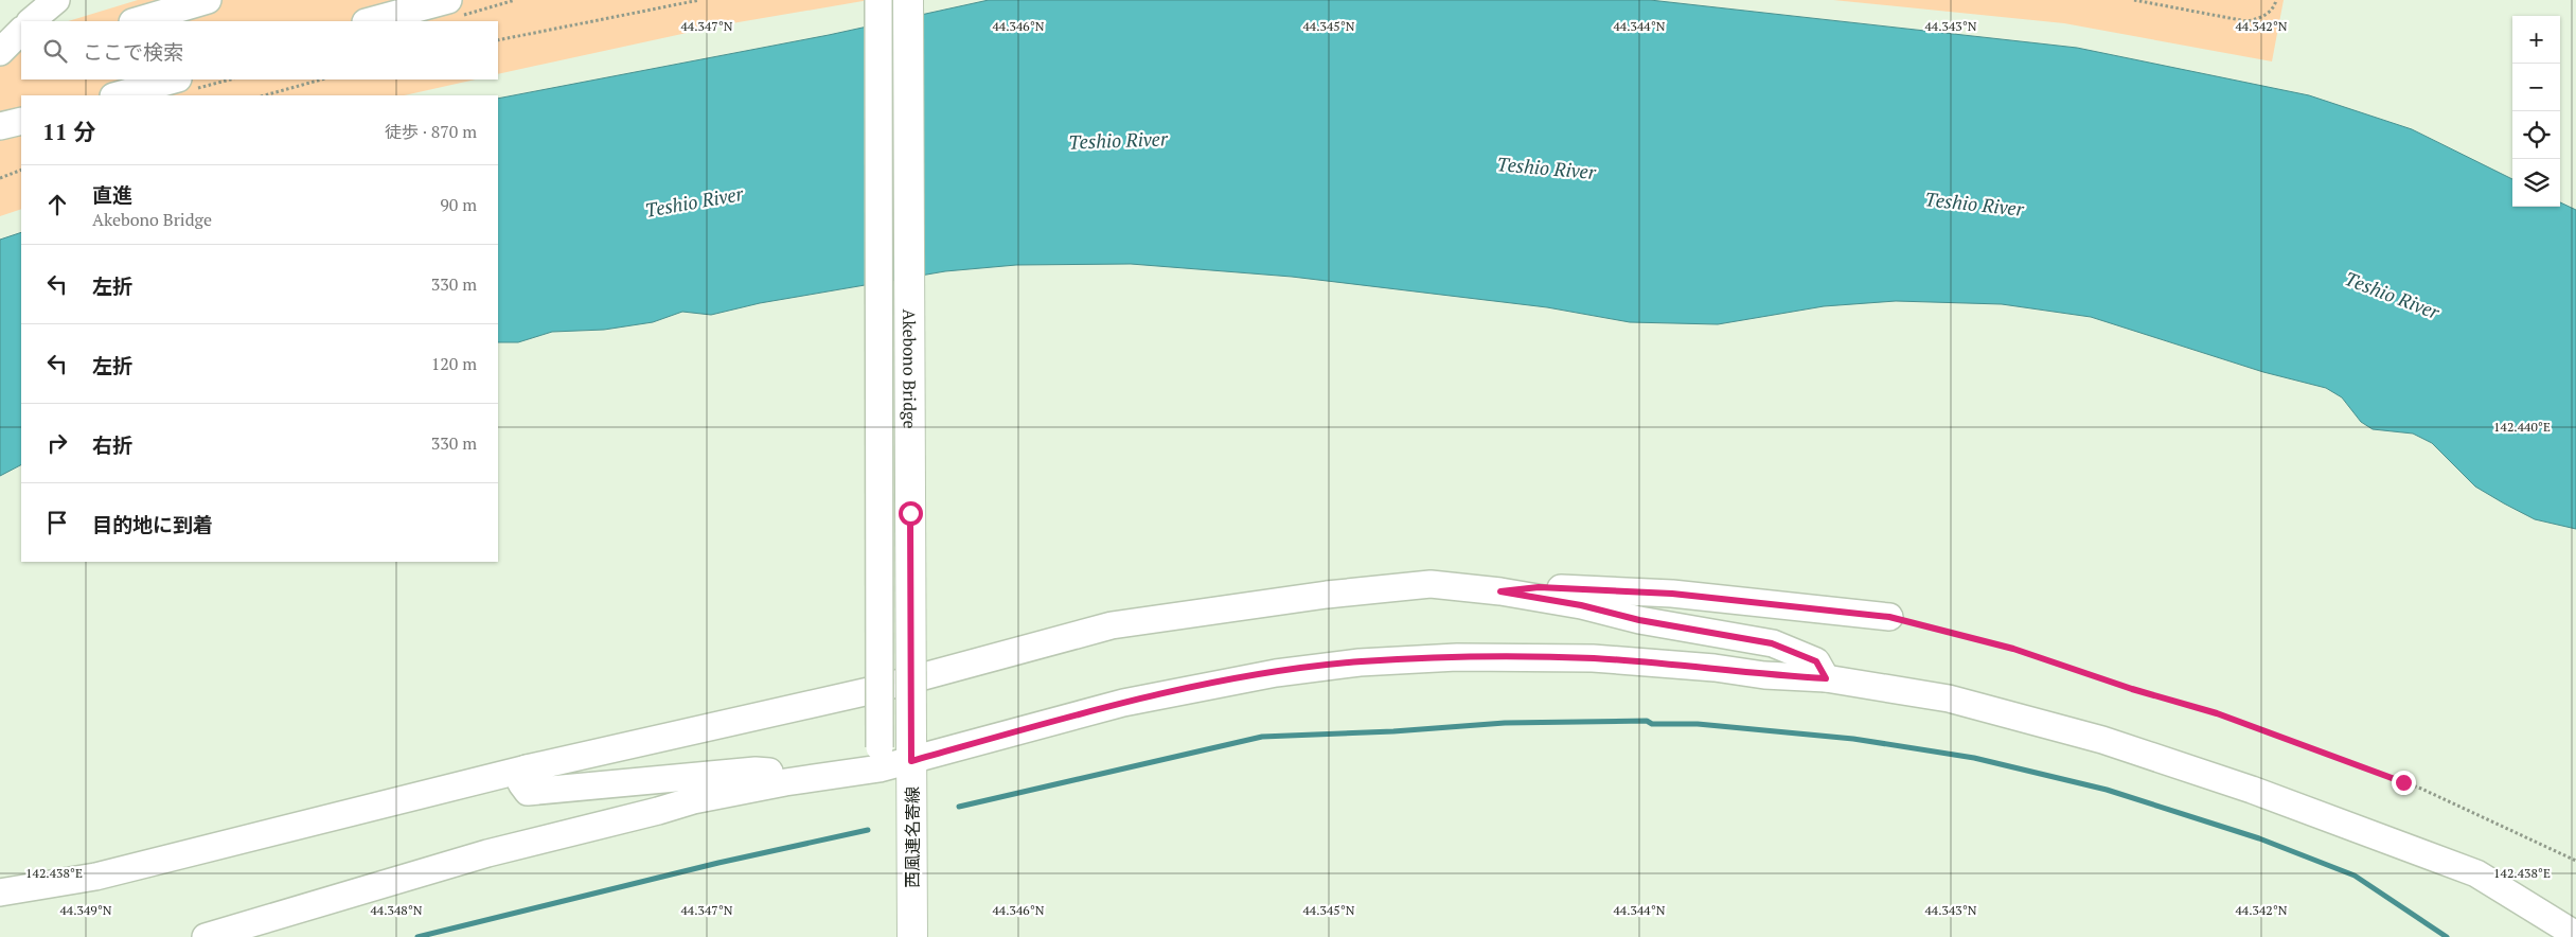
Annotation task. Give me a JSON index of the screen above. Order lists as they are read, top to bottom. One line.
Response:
{"streets":{"main road":["Akebono Bridge","西風連名寄線"]},"crossings":[["Akebono Bridge","西風連名寄線"]],"water":["Teshio River"],"page":{"map_buttons":["+","−"],"search":"ここで検索","heading":["11 分","徒歩 · 870 m"],"list":[["直進","Akebono Bridge","90 m"],["左折","330 m"],["左折","120 m"],["右折","330 m"],"目的地に到着"]},"coordinates":["44.347°N","44.346°N","44.345°N","44.344°N","44.343°N","44.342°N","142.440°E","142.438°E","44.349°N","44.348°N"]}
